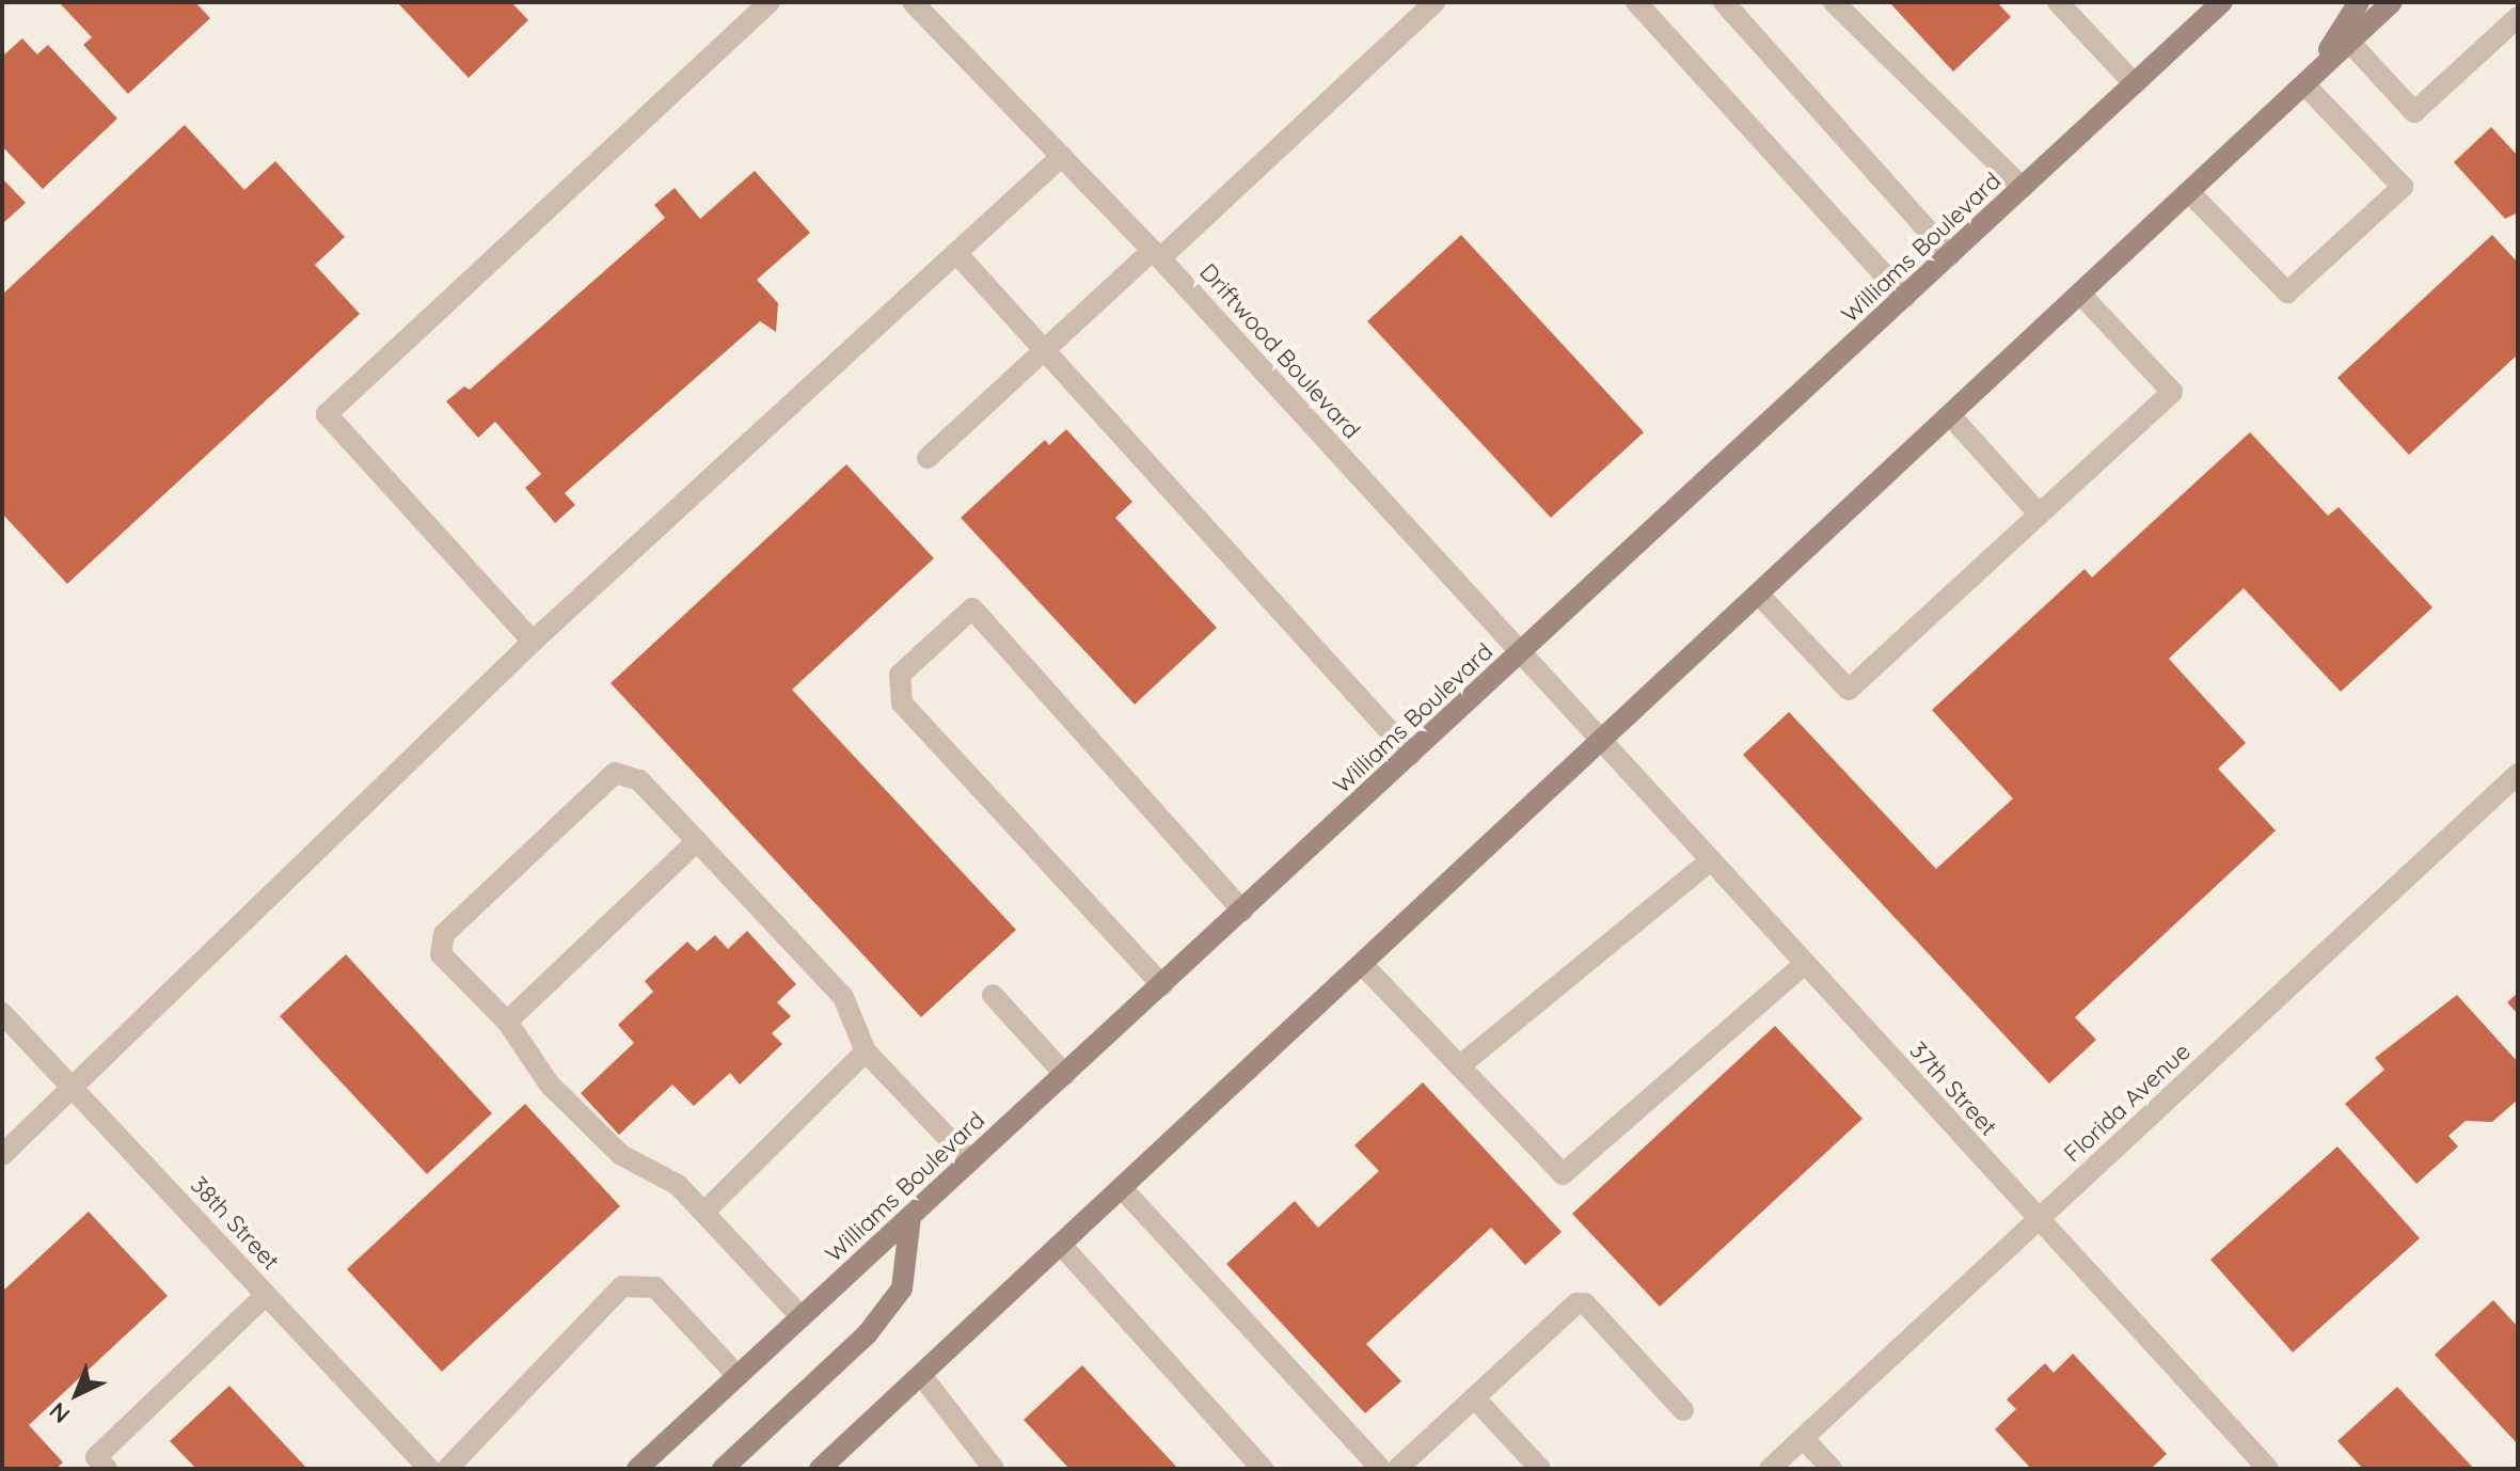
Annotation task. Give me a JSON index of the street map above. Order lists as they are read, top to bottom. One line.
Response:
{"streets":{"main road":["Williams Boulevard"],"street":["Driftwood Boulevard","37th Street","Florida Avenue","38th Street"]},"crossings":[["Williams Boulevard","Driftwood Boulevard"],["Driftwood Boulevard","37th Street"],["37th Street","Florida Avenue"]],"north":"bottom left"}
